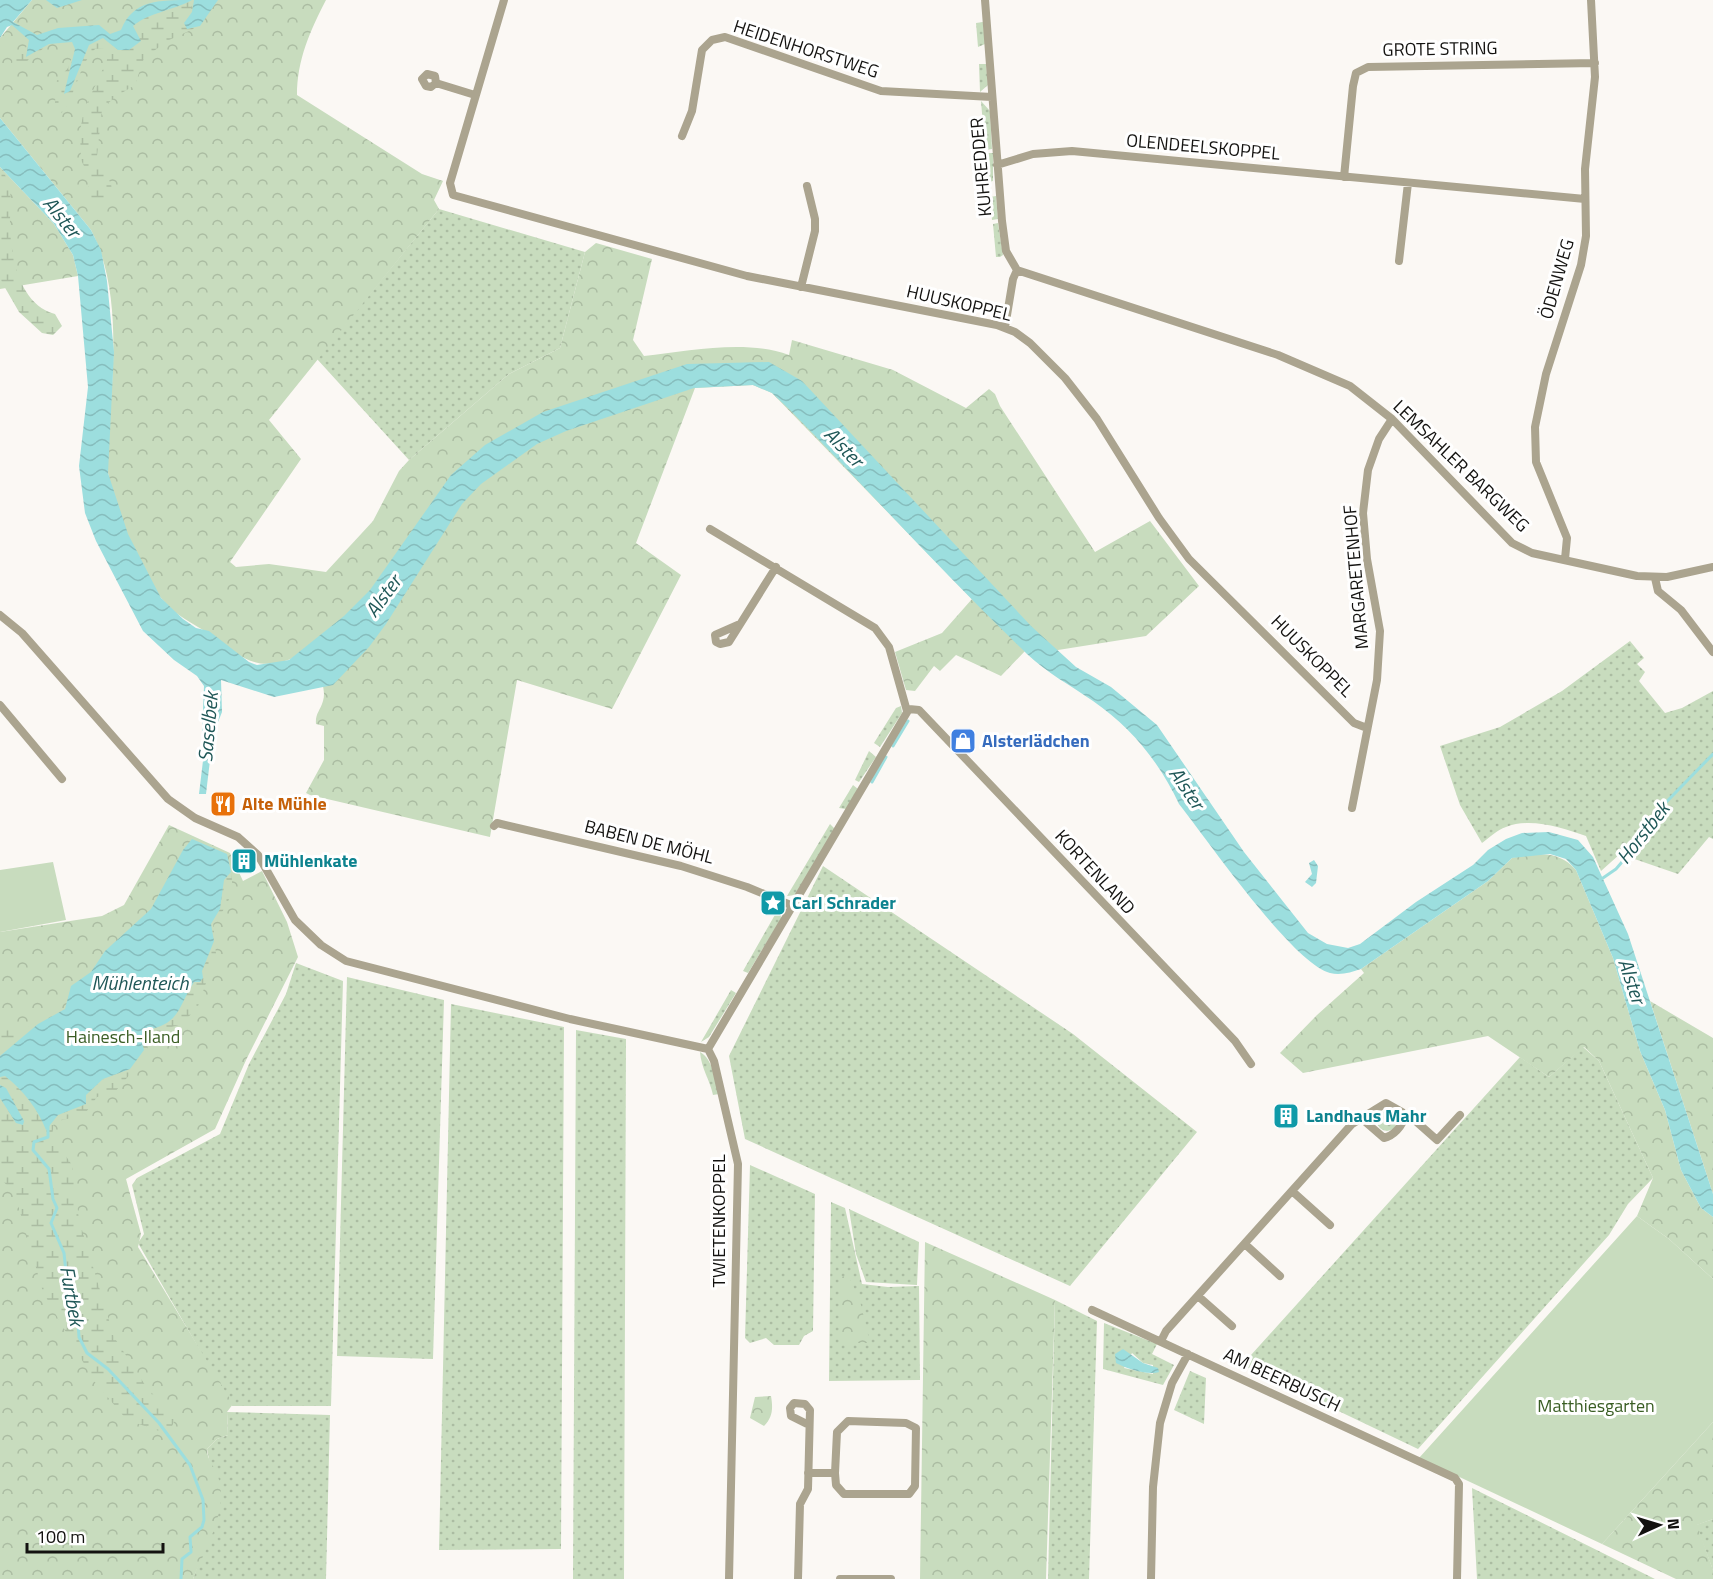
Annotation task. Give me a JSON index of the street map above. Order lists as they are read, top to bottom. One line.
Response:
{"streets":{"street":["HEIDENHORSTWEG","GROTE STRING","OLENDEELSKOPPEL","KUHREDDER","ÖDENWEG","HUUSKOPPEL","LEMSAHLER BARGWEG","MARGARETENHOF","BABEN DE MÖHL","KORTENLAND","TWIETENKOPPEL","AM BEERBUSCH"]},"crossings":[["HEIDENHORSTWEG","KUHREDDER"],["GROTE STRING","OLENDEELSKOPPEL"],["GROTE STRING","ÖDENWEG"],["OLENDEELSKOPPEL","KUHREDDER"],["OLENDEELSKOPPEL","ÖDENWEG"],["KUHREDDER","LEMSAHLER BARGWEG"],["ÖDENWEG","LEMSAHLER BARGWEG"],["HUUSKOPPEL","MARGARETENHOF"],["LEMSAHLER BARGWEG","MARGARETENHOF"]],"water":["Alster","Saselbek","Horstbek","Mühlenteich","Furtbek"],"parks":["Hainesch-Iland","Matthiesgarten"],"places":{"shop":["Alsterlädchen"],"restaurant":["Alte Mühle"],"building":["Mühlenkate","Landhaus Mahr"],"place":["Carl Schrader"]},"scale_bar":"100 m","north":"right"}
